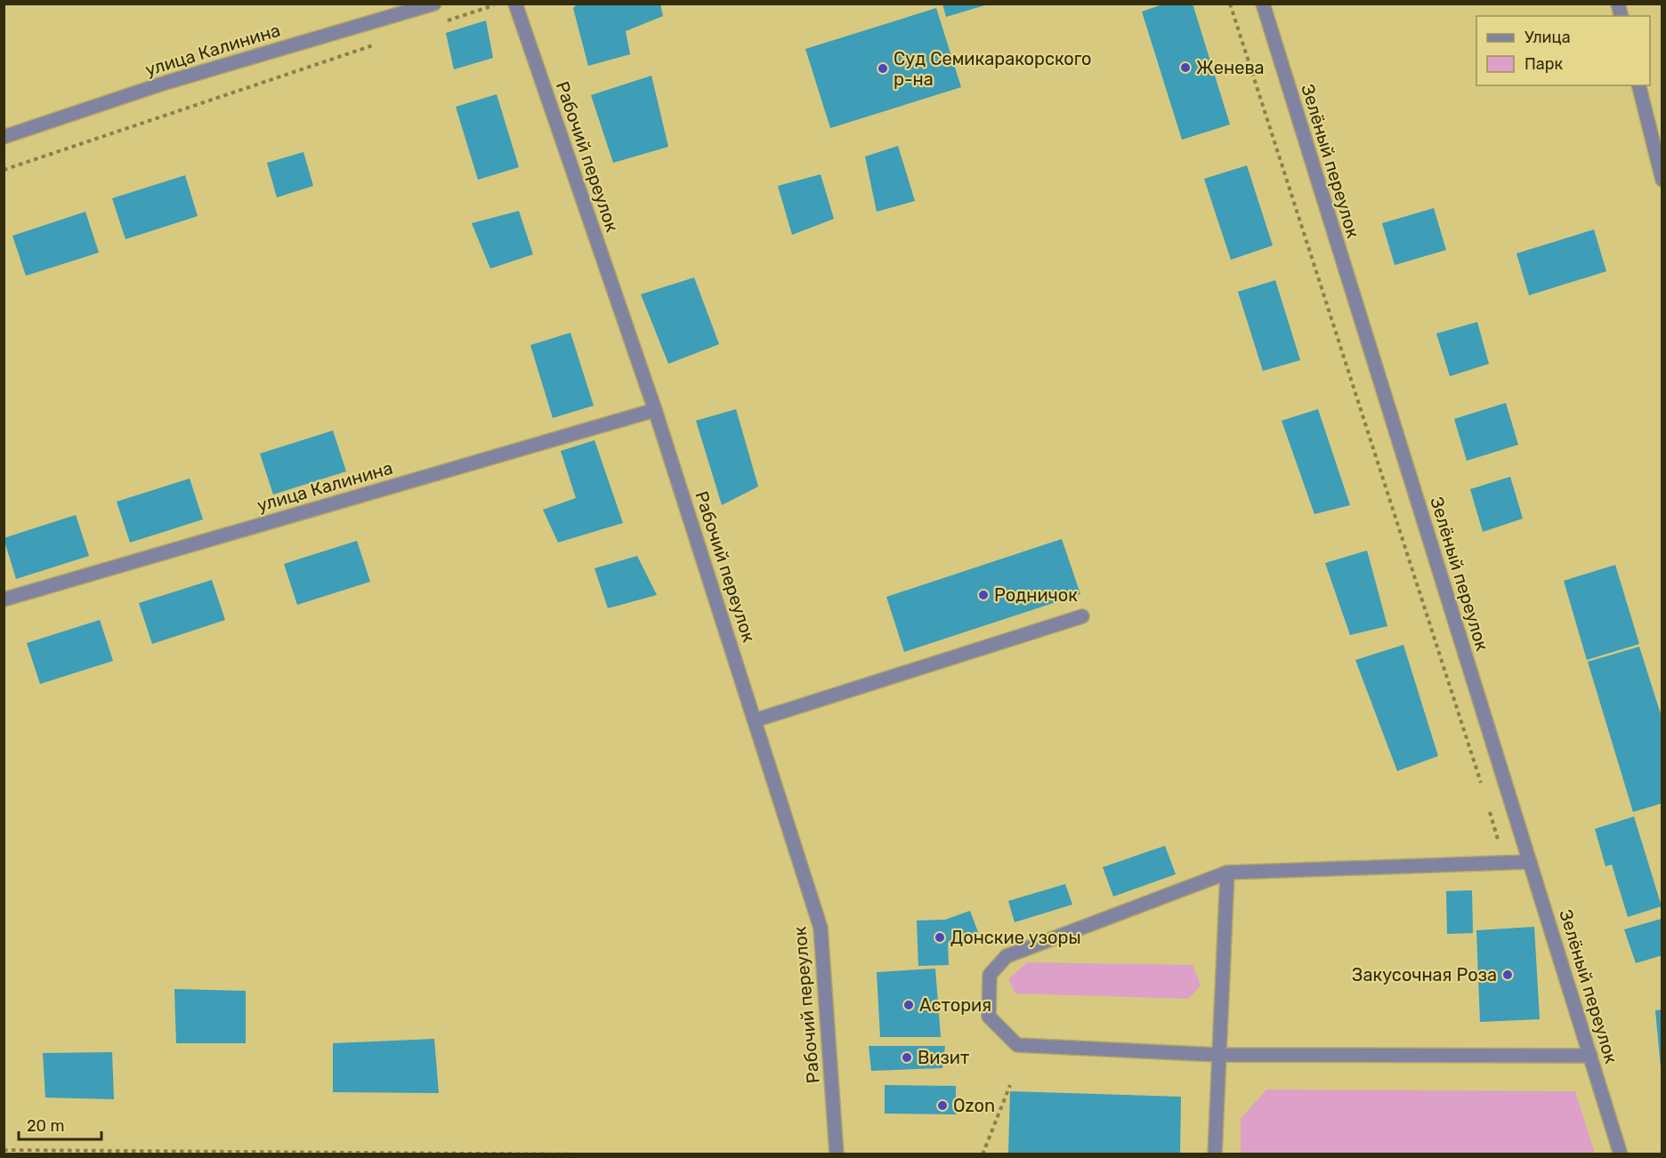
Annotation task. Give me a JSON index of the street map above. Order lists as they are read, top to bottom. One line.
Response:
{"streets":{"street":["улица Калинина","Рабочий переулок","Зелёный переулок"]},"crossings":[["улица Калинина","Рабочий переулок"]],"places":["Женева","Суд Семикаракорского р-на","Родничок","Донские узоры","Закусочная Роза","Астория","Визит","Ozon"],"legend":["Улица","Парк"],"scale_bar":"20 m"}
